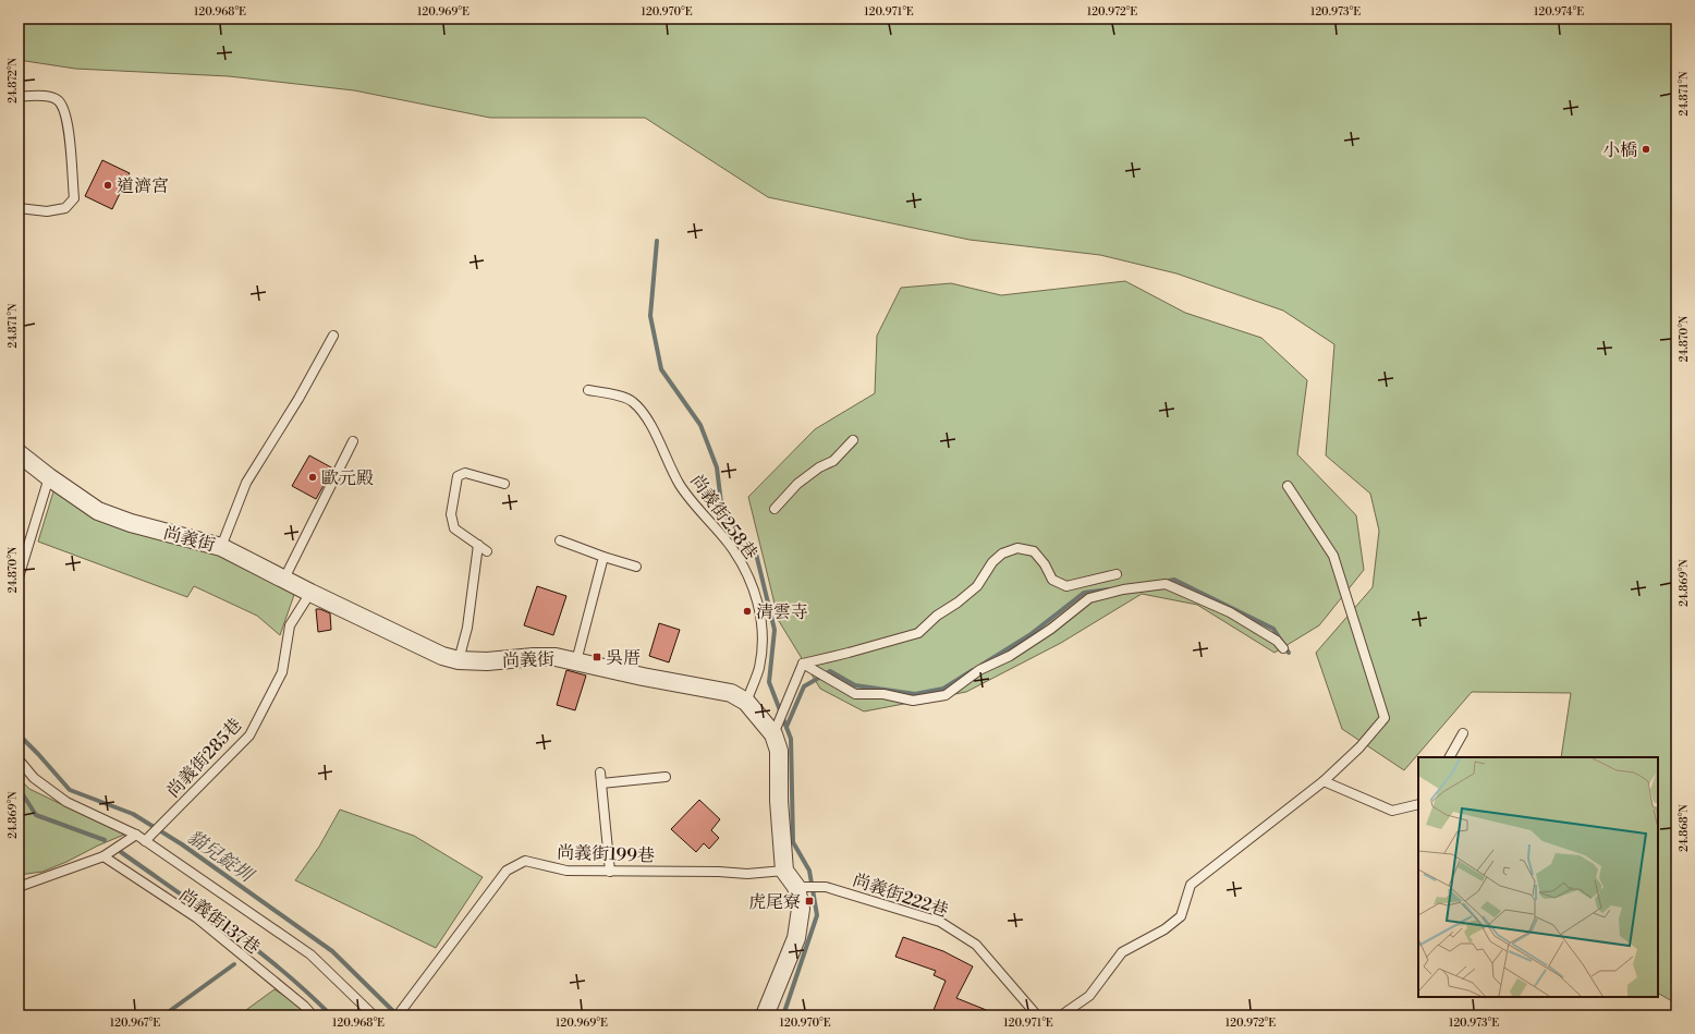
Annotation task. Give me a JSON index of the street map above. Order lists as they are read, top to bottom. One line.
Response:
{"streets":{"street":["尚義街"],"lane":["尚義街258巷","尚義街285巷","尚義街199巷","尚義街222巷","尚義街137巷"]},"crossings":[["尚義街258巷","尚義街"],["尚義街","尚義街285巷"],["尚義街","尚義街199巷"],["尚義街285巷","尚義街137巷"]],"water":["貓兒錠圳"],"places":{"other":["小橋","道濟宮","歐元殿","清雲寺"],"transit":["吳厝","虎尾寮"]},"coordinates":["120.968°E","120.969°E","120.970°E","120.971°E","120.972°E","120.973°E","120.974°E","24.872°N","24.871°N","24.870°N","24.869°N","24.868°N","120.967°E"]}
